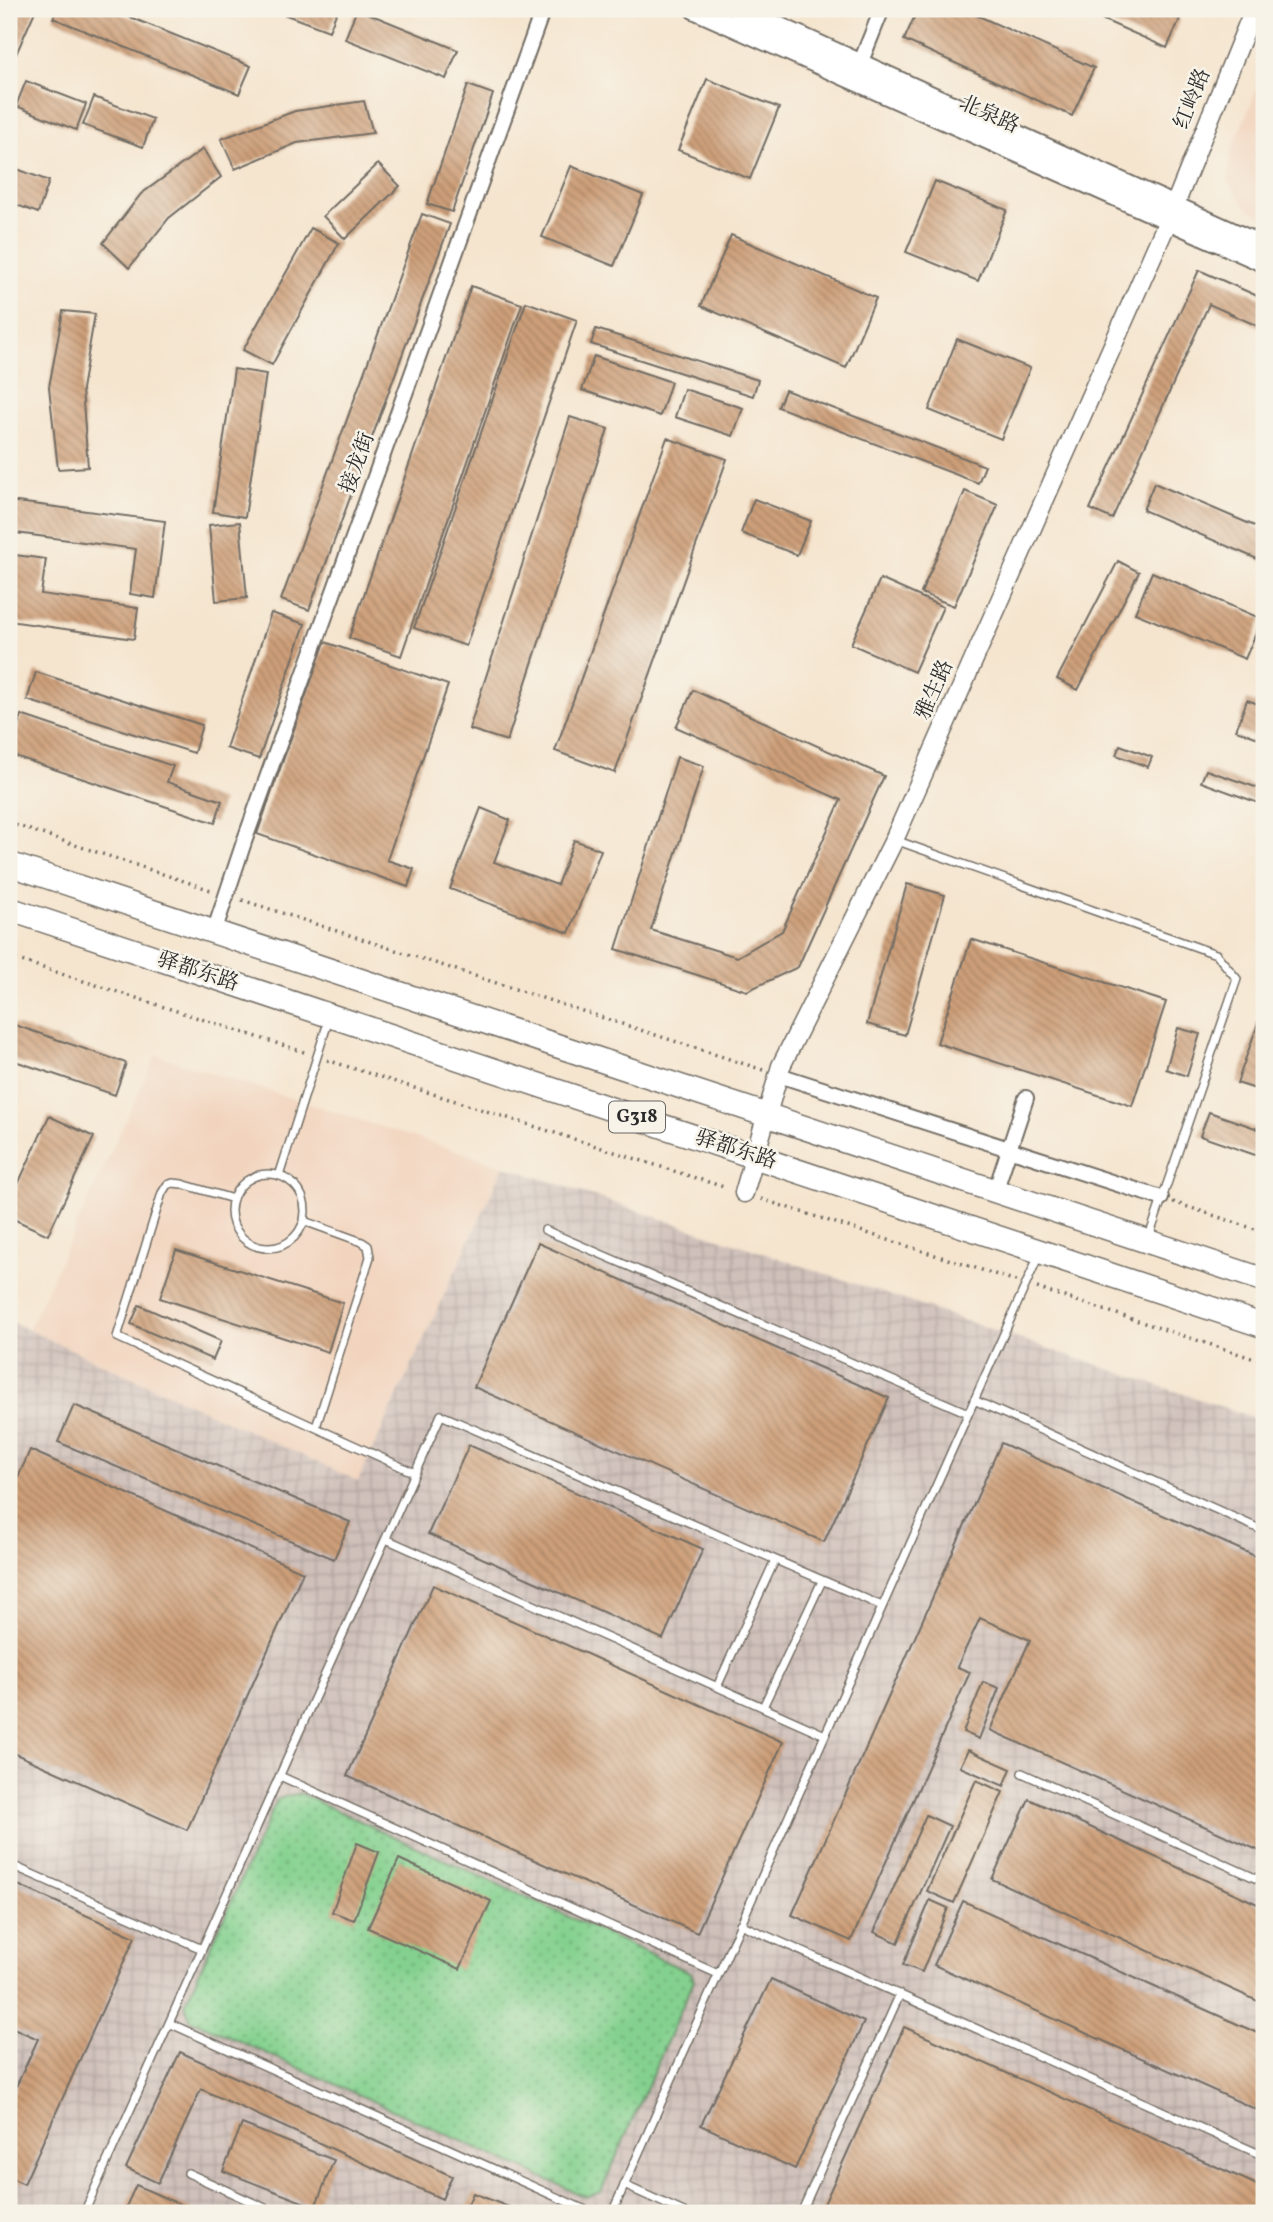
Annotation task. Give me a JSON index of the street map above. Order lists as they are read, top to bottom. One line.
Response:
{"streets":{"highway":["驿都东路","G318"],"main road":["北泉路"],"street":["红岭路","接龙街","雅生路"]},"crossings":[["红岭路","北泉路"],["红岭路","雅生路"],["北泉路","雅生路"],["接龙街","驿都东路"],["雅生路","驿都东路"]]}
